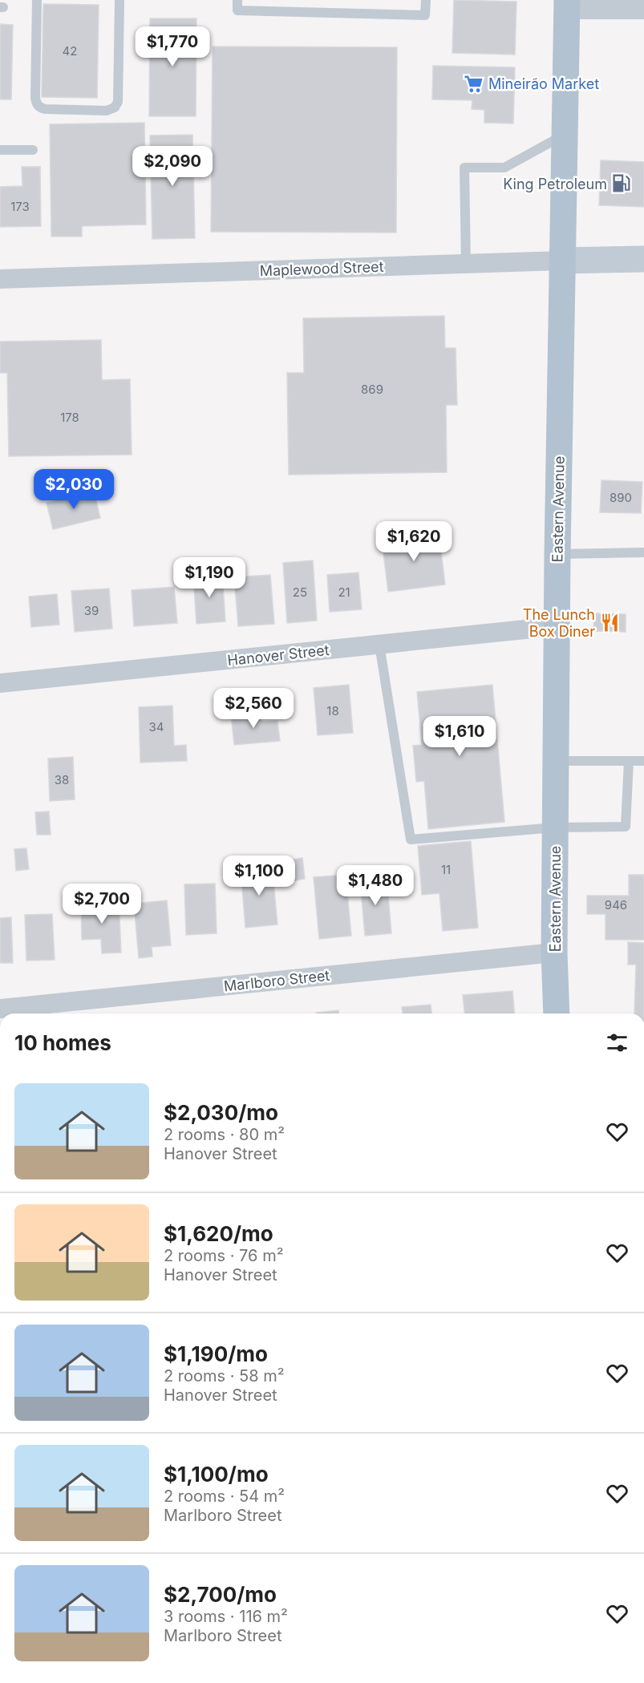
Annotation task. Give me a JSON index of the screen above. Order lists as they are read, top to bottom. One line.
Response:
{"streets":{"main road":["Maplewood Street","Eastern Avenue"],"street":["Hanover Street","Marlboro Street"]},"crossings":[["Maplewood Street","Eastern Avenue"],["Eastern Avenue","Hanover Street"],["Eastern Avenue","Marlboro Street"]],"places":{"supermarket":["Mineirão Market"],"fuel station":["King Petroleum"],"restaurant":["The Lunch Box Diner"]},"house_numbers":["42","173","869","178","890","25","21","39","18","34","38","11","946"],"page":{"price":["$1,770","$2,090","$2,030","$1,620","$1,190","$2,560","$1,610","$1,100","$1,480","$2,700"],"heading":"10 homes","list":[{"name":"$2,030/mo","note":"2 rooms · 80 m² · Hanover Street"},{"name":"$1,620/mo","note":"2 rooms · 76 m² · Hanover Street"},{"name":"$1,190/mo","note":"2 rooms · 58 m² · Hanover Street"},{"name":"$1,100/mo","note":"2 rooms · 54 m² · Marlboro Street"},{"name":"$2,700/mo","note":"3 rooms · 116 m² · Marlboro Street"}]}}
